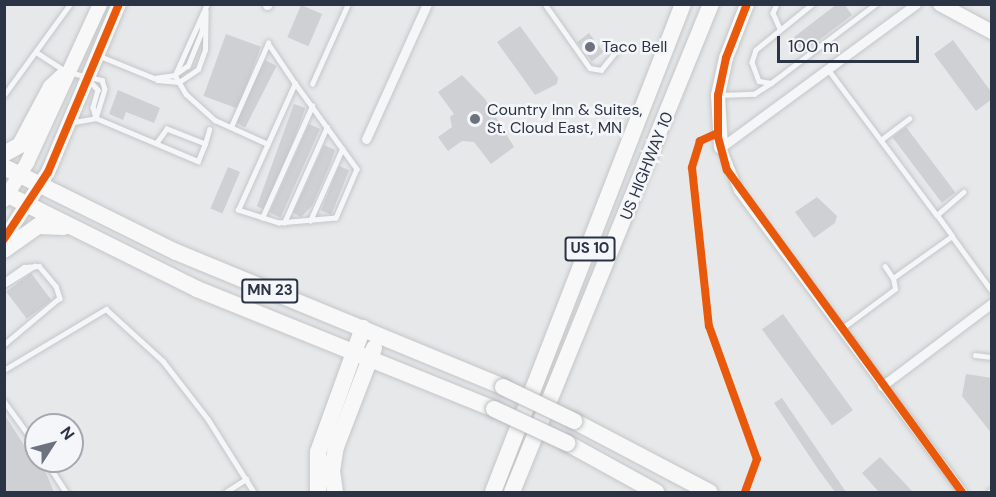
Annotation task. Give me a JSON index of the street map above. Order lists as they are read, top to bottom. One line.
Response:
{"streets":{"highway":["US HIGHWAY 10","US 10","MN 23"]},"places":["Taco Bell","Country Inn & Suites, St. Cloud East, MN"],"scale_bar":"100 m","north":"top right"}
